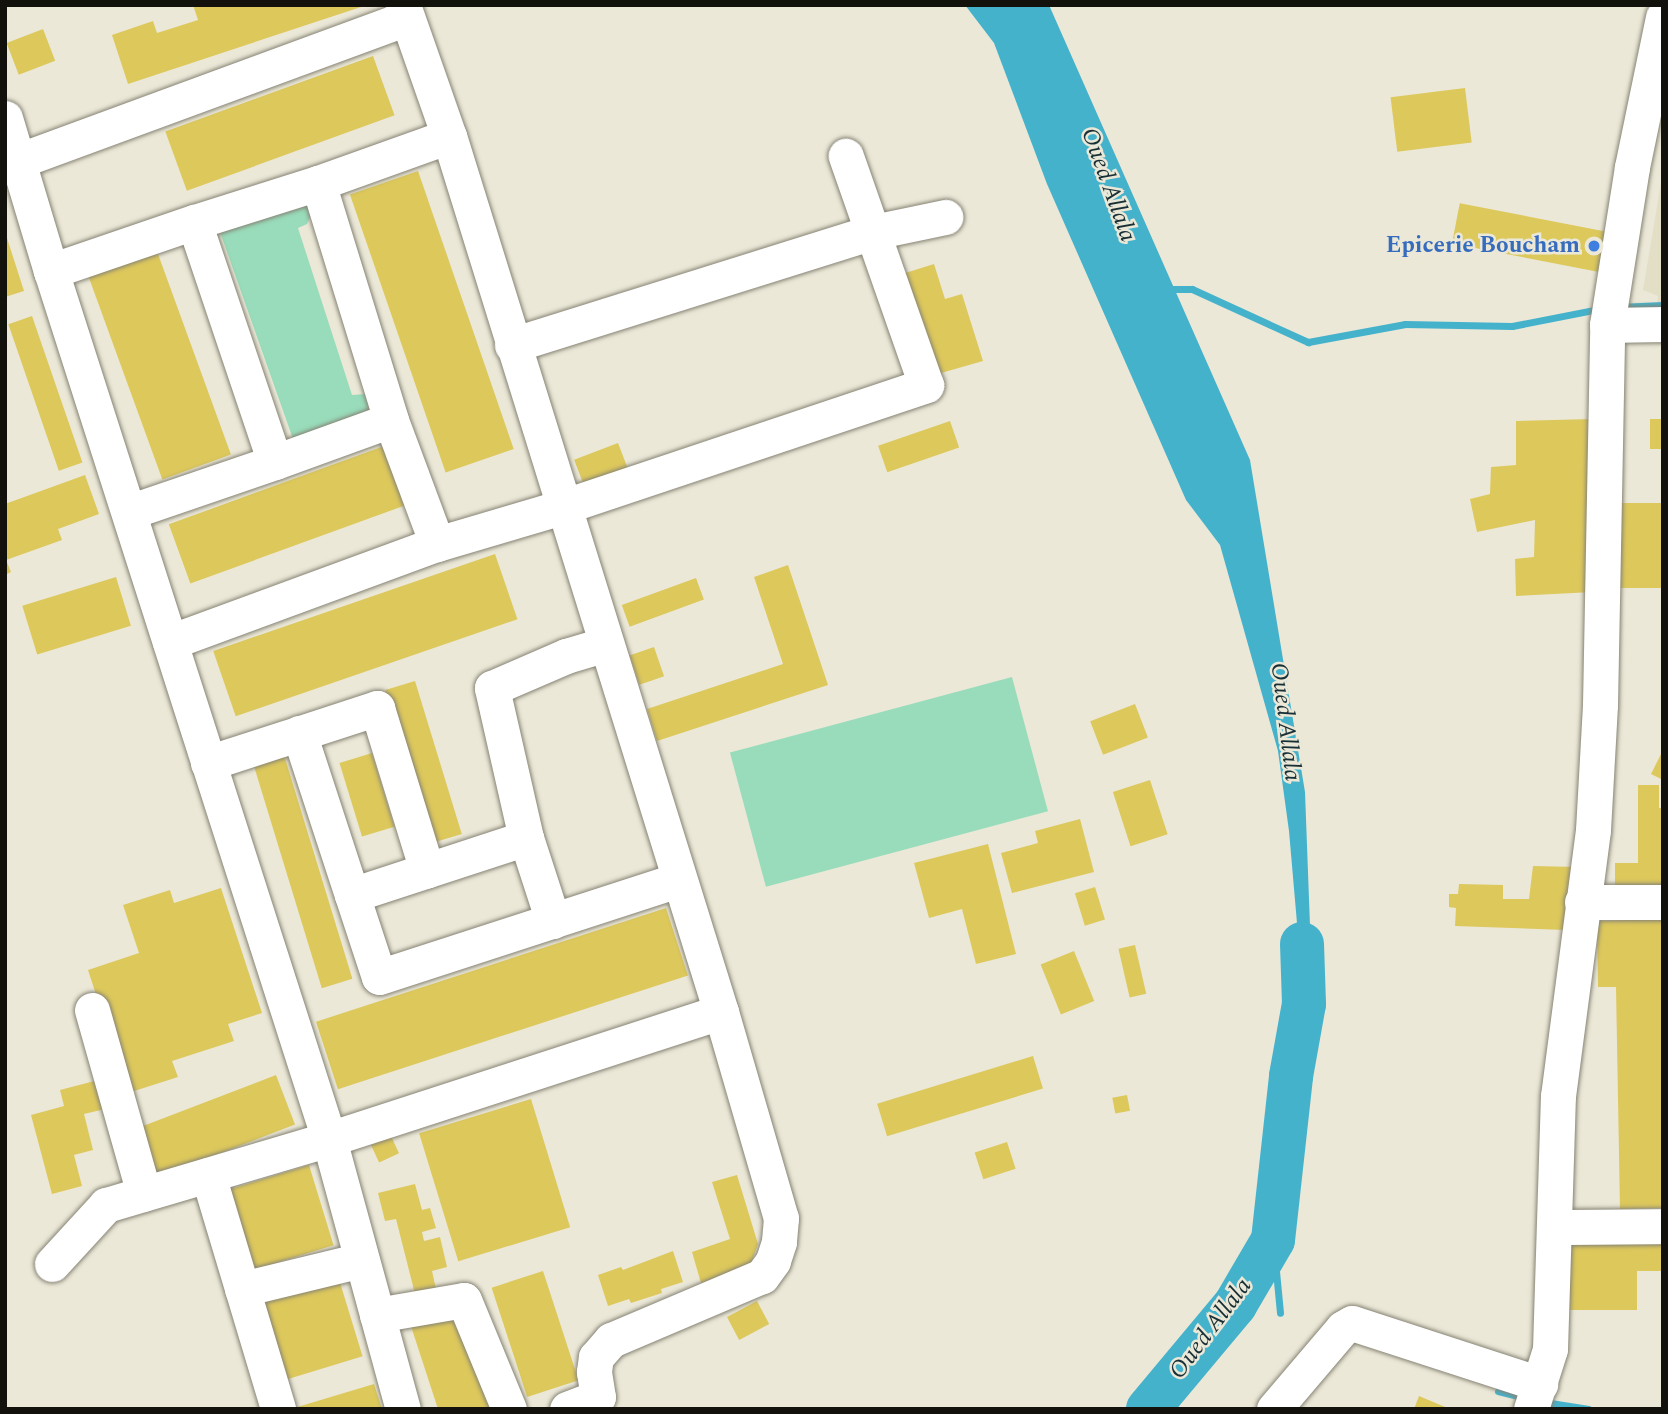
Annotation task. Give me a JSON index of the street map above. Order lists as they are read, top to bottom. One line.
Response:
{"water":["Oued Allala"],"places":["Epicerie Boucham"]}
